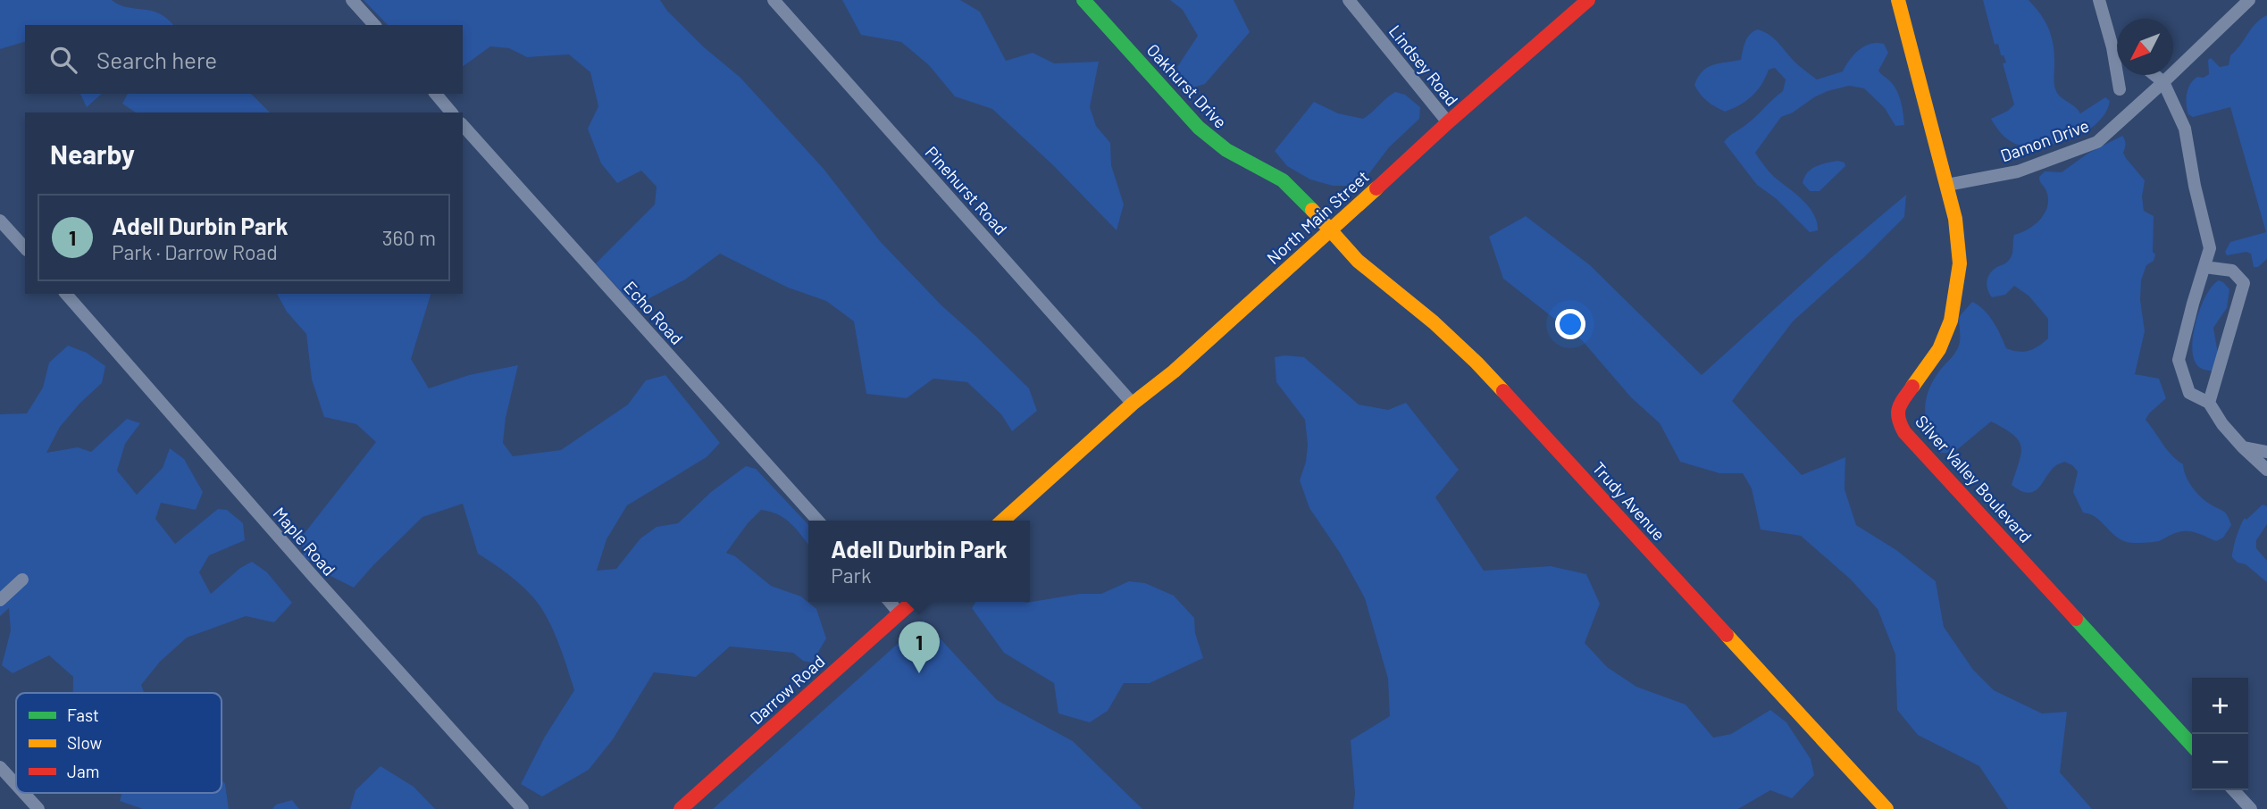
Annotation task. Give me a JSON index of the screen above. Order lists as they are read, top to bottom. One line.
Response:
{"streets":{"street":["Lindsey Road","Oakhurst Drive","Damon Drive","Pinehurst Road","North Main Street","Echo Road","Silver Valley Boulevard","Trudy Avenue","Maple Road","Darrow Road"]},"crossings":[["Lindsey Road","North Main Street"],["Oakhurst Drive","North Main Street"],["Oakhurst Drive","Trudy Avenue"],["Damon Drive","Silver Valley Boulevard"],["Pinehurst Road","North Main Street"],["North Main Street","Trudy Avenue"]],"legend":["Fast","Slow","Jam"],"north":"bottom left","page":{"search":"Search here","heading":"Nearby","list":[{"mark":"1","name":"Adell Durbin Park","note":"Park · Darrow Road","value":"360 m"}],"popup":["Adell Durbin Park","Park"],"pins":"1","map_buttons":["+","−"]}}
